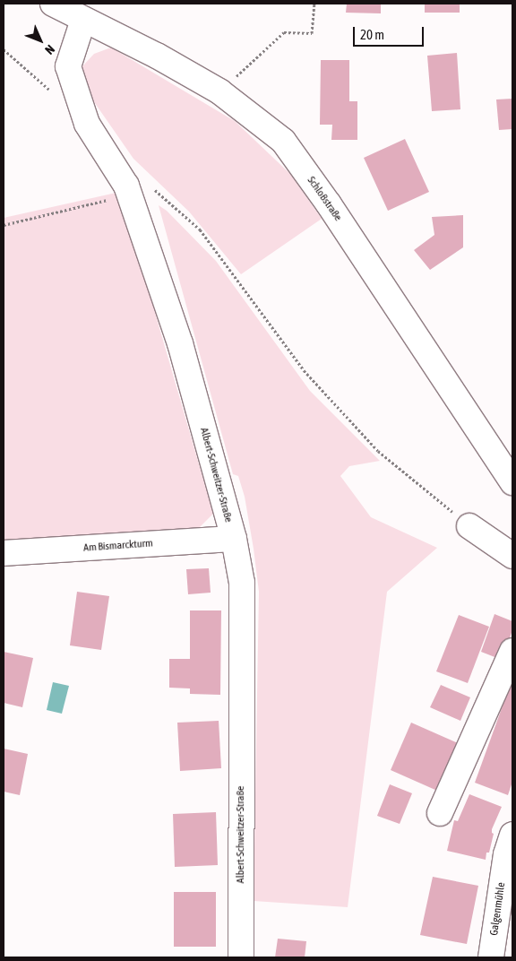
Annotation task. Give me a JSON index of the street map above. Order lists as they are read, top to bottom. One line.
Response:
{"streets":{"street":["Schloßstraße","Albert-Schweitzer-Straße","Am Bismarckturm","Galgenmühle"]},"crossings":[["Schloßstraße","Albert-Schweitzer-Straße"],["Albert-Schweitzer-Straße","Am Bismarckturm"]],"scale_bar":"20 m","north":"bottom right"}
